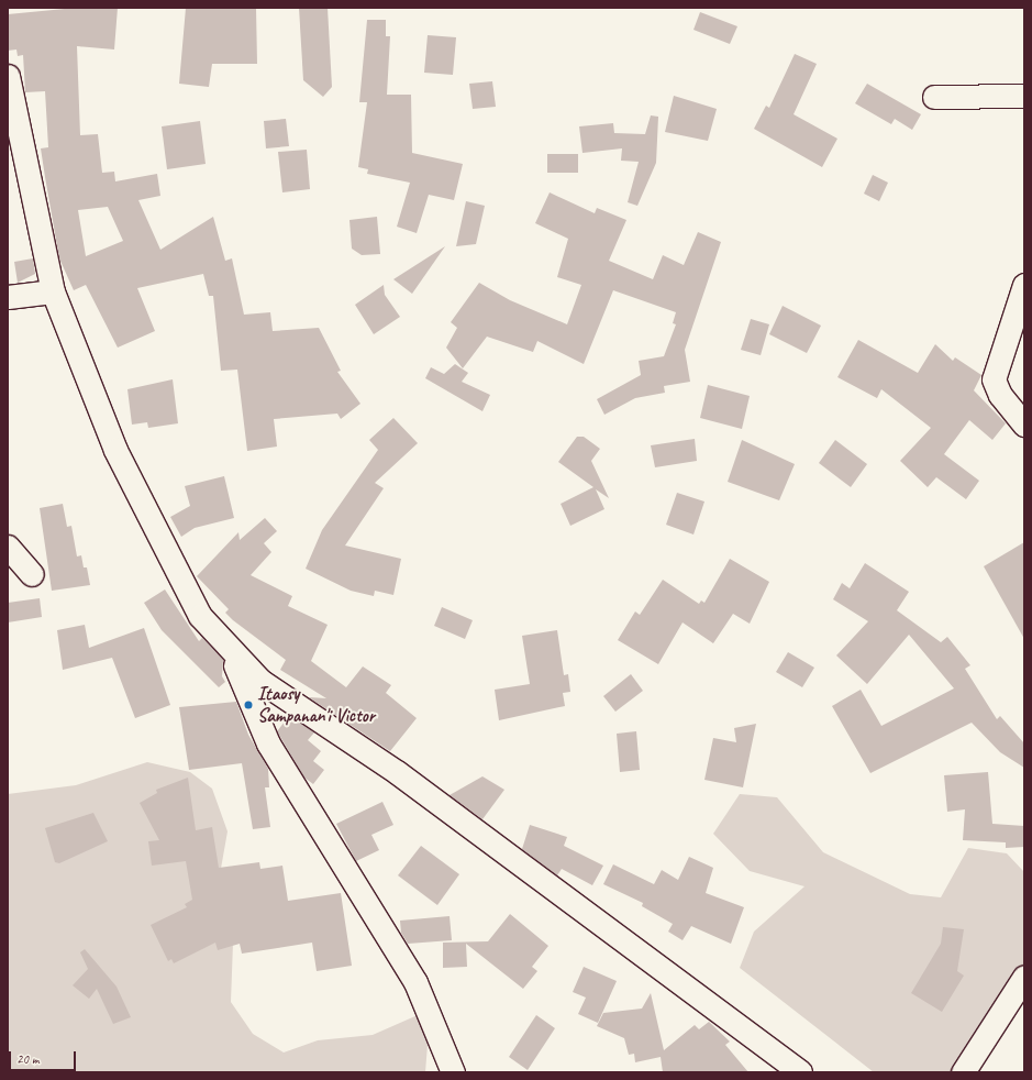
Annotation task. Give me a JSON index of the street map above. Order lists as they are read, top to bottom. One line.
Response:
{"places":["Itaosy Sampanan'i Victor"],"scale_bar":"20 m"}
